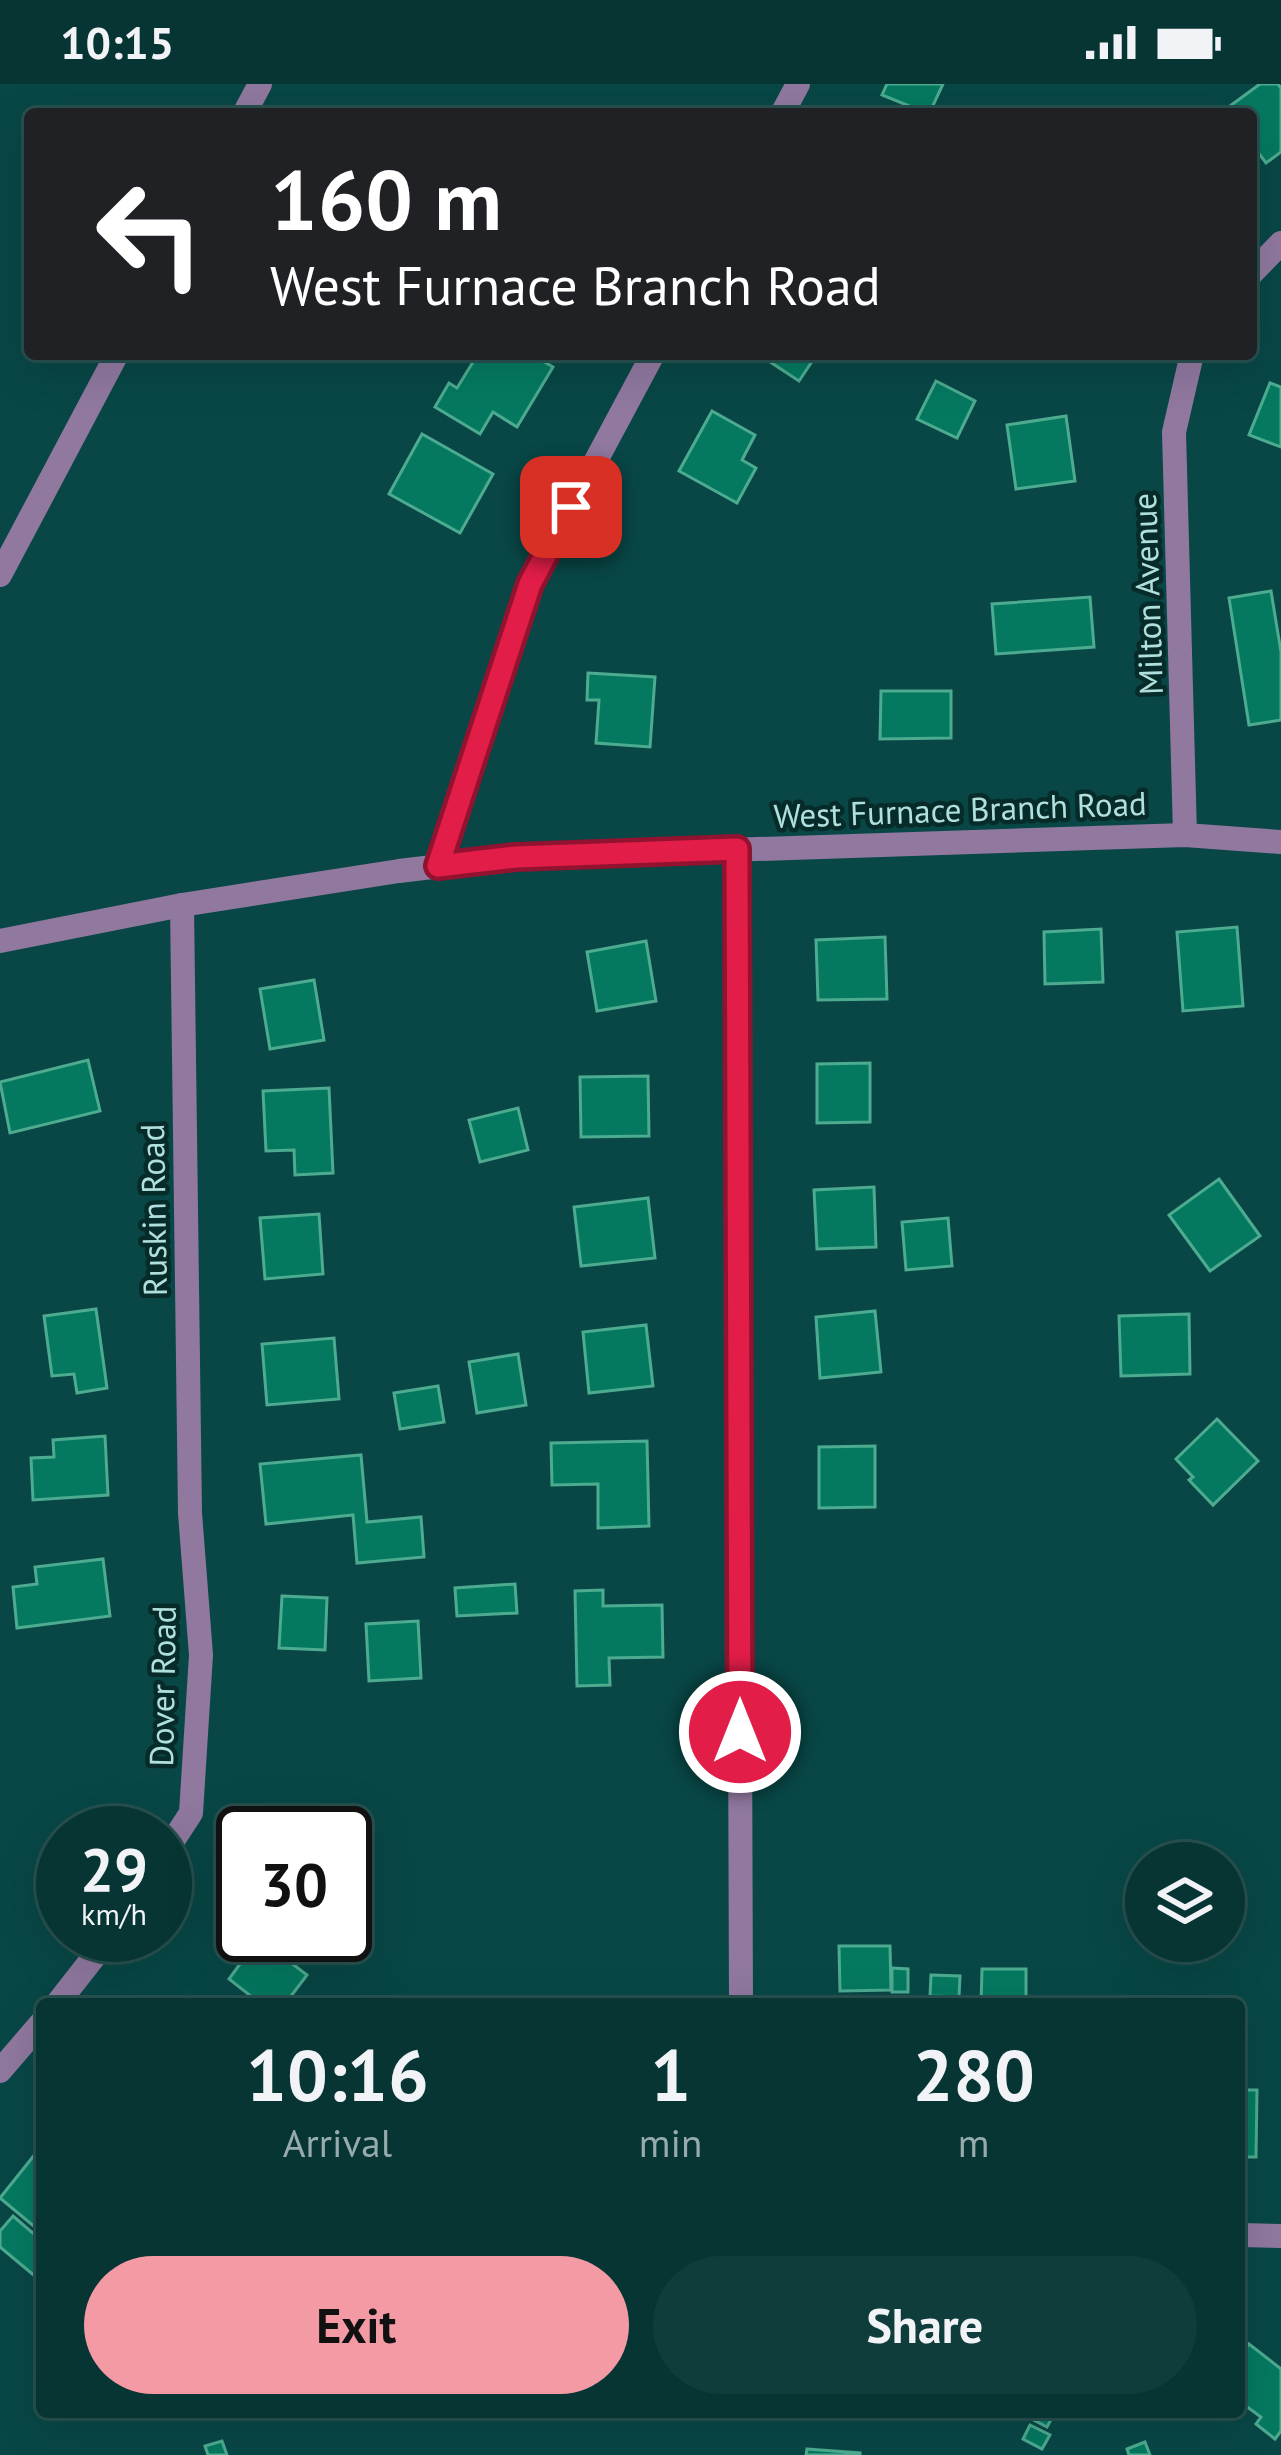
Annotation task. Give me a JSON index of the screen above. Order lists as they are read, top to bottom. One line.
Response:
{"streets":{"street":["Milton Avenue","West Furnace Branch Road","Ruskin Road","Dover Road"]},"crossings":[["Milton Avenue","West Furnace Branch Road"],["West Furnace Branch Road","Ruskin Road"],["Ruskin Road","Dover Road"]],"page":{"status":"10:15","turn":["160 m","West Furnace Branch Road"],"speed":"29 km/h","limit":"30","eta":["10:16","Arrival","1","min","280","m"],"buttons":["Exit","Share"]}}
